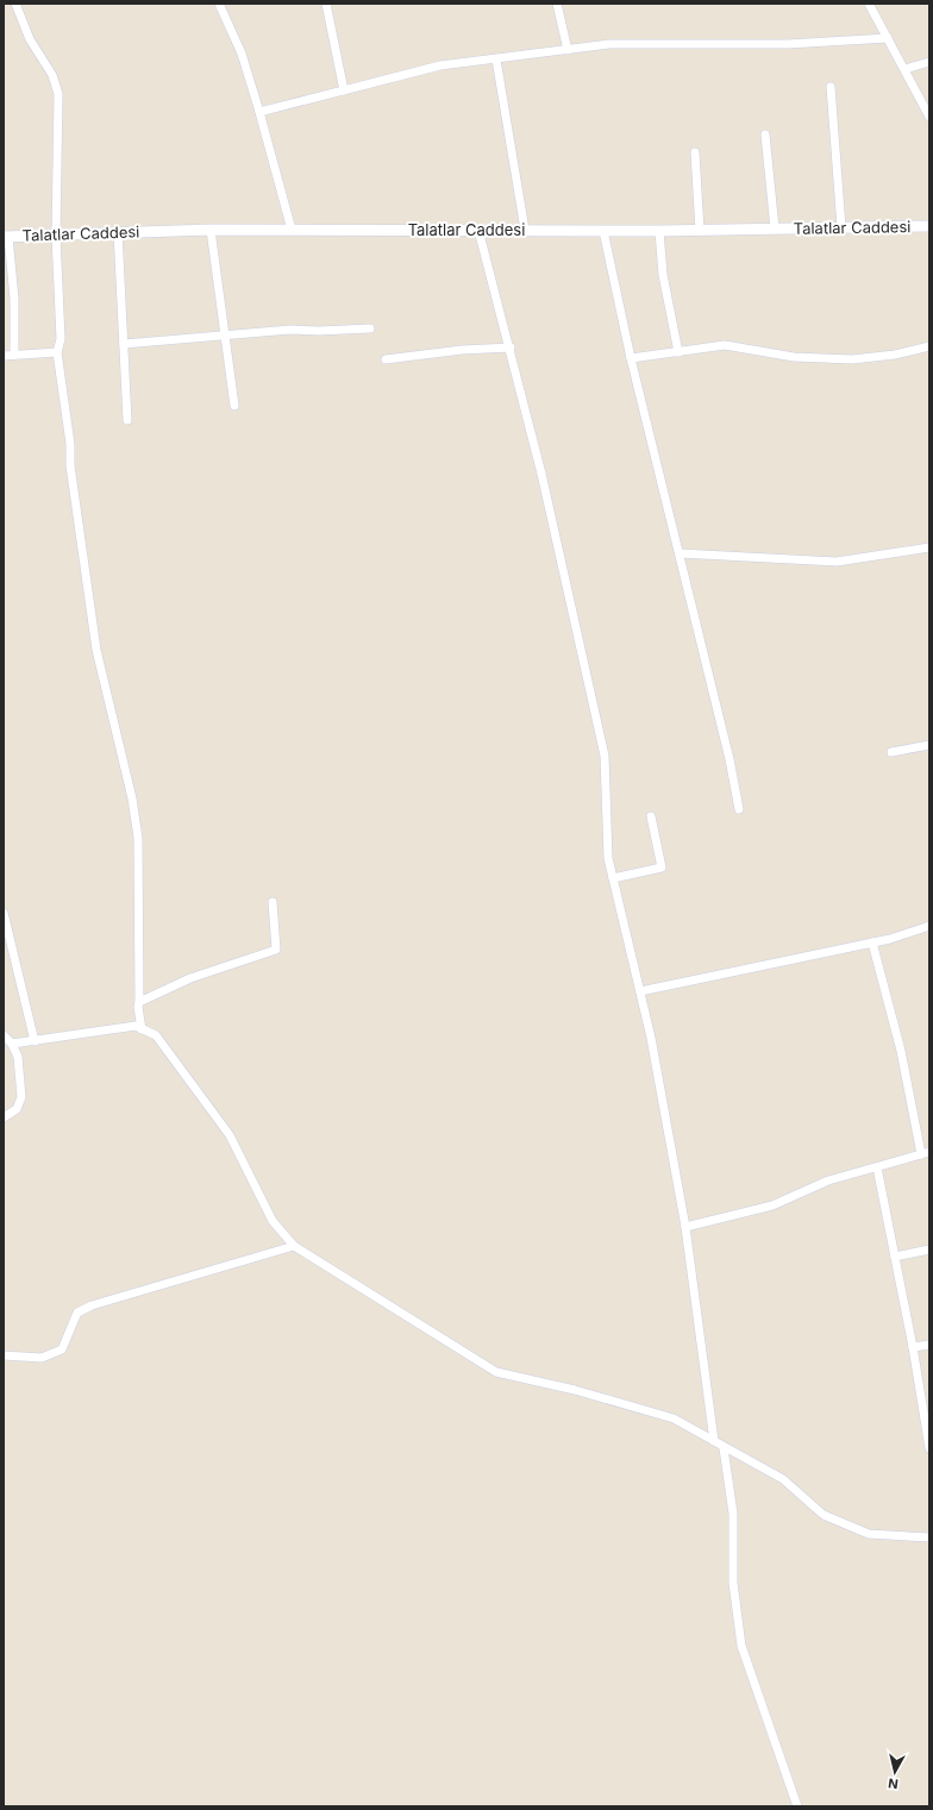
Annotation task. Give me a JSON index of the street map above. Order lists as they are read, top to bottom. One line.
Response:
{"streets":{"street":["Talatlar Caddesi"]},"north":"bottom"}
